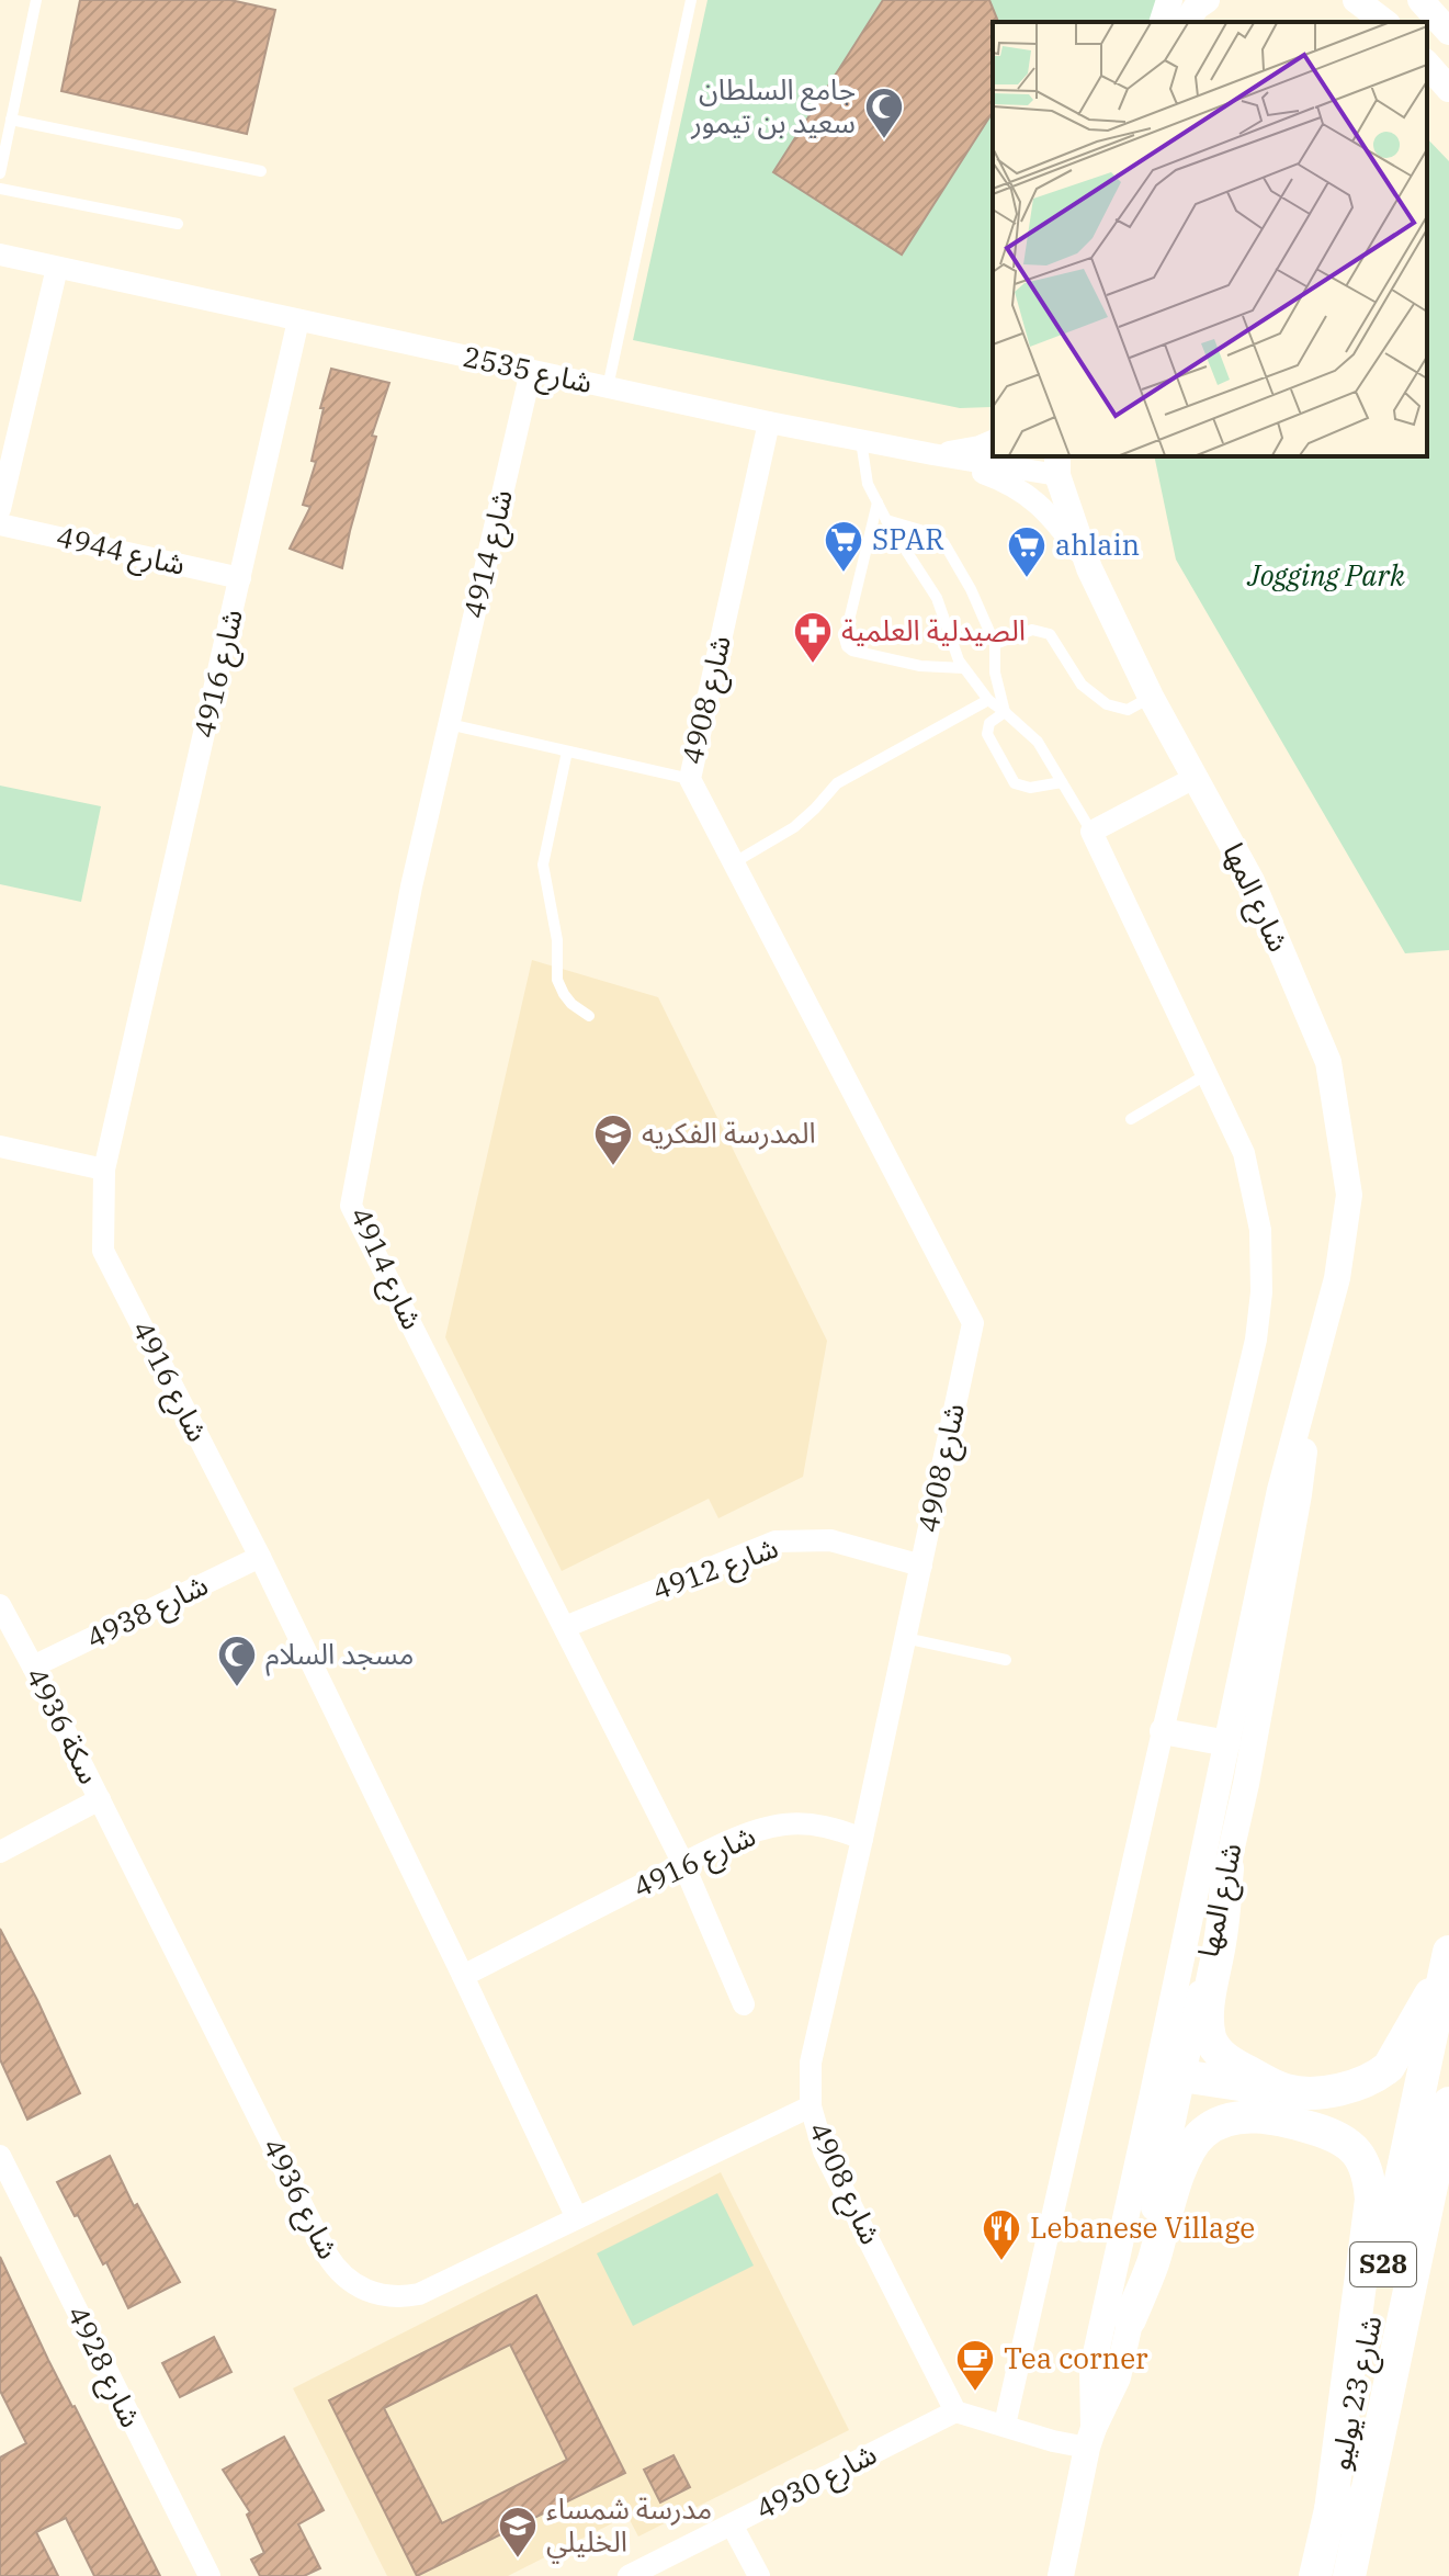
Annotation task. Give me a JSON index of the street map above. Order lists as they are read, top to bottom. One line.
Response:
{"streets":{"main road":["S28","شارع 23 يوليو"],"street":["2535 شارع","4944 شارع","4914 شارع","4916 شارع","4908 شارع","شارع المها","4912 شارع","شارع 4938","سكة 4936","4936 شارع","4928 شارع","4930 شارع"]},"crossings":[["2535 شارع","4914 شارع"],["2535 شارع","4916 شارع"],["2535 شارع","4908 شارع"],["2535 شارع","شارع المها"],["4944 شارع","4916 شارع"],["4914 شارع","4916 شارع"],["4914 شارع","4912 شارع"],["4916 شارع","4908 شارع"],["4916 شارع","شارع 4938"],["4908 شارع","4912 شارع"],["4908 شارع","4936 شارع"],["4908 شارع","4930 شارع"],["شارع 4938","سكة 4936"],["سكة 4936","4936 شارع"]],"parks":["Jogging Park"],"places":{"mosque":["جامع السلطان سعيد بن تيمور","مسجد السلام"],"supermarket":["SPAR","ahlain"],"pharmacy":["الصيدلية العلمية"],"school or university":["المدرسة الفكريه","مدرسة شمساء الخليلي"],"restaurant":["Lebanese Village"],"cafe":["Tea corner"]}}
